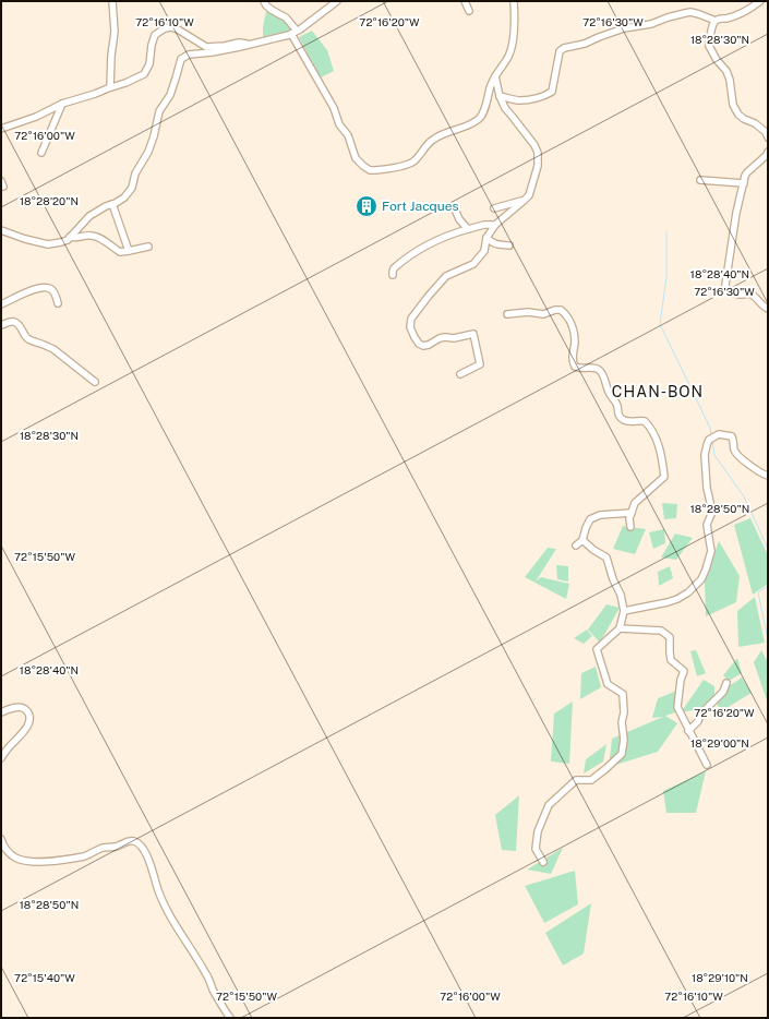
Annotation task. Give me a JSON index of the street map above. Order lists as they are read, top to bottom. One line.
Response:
{"districts":["CHAN-BON"],"places":{"building":["Fort Jacques"]},"coordinates":["72°16'10\"W","72°16'20\"W","72°16'30\"W","18°28'30\"N","72°16'00\"W","18°28'20\"N","18°28'40\"N","18°28'50\"N","72°15'50\"W","18°29'00\"N","18°29'10\"N","72°15'40\"W"]}
